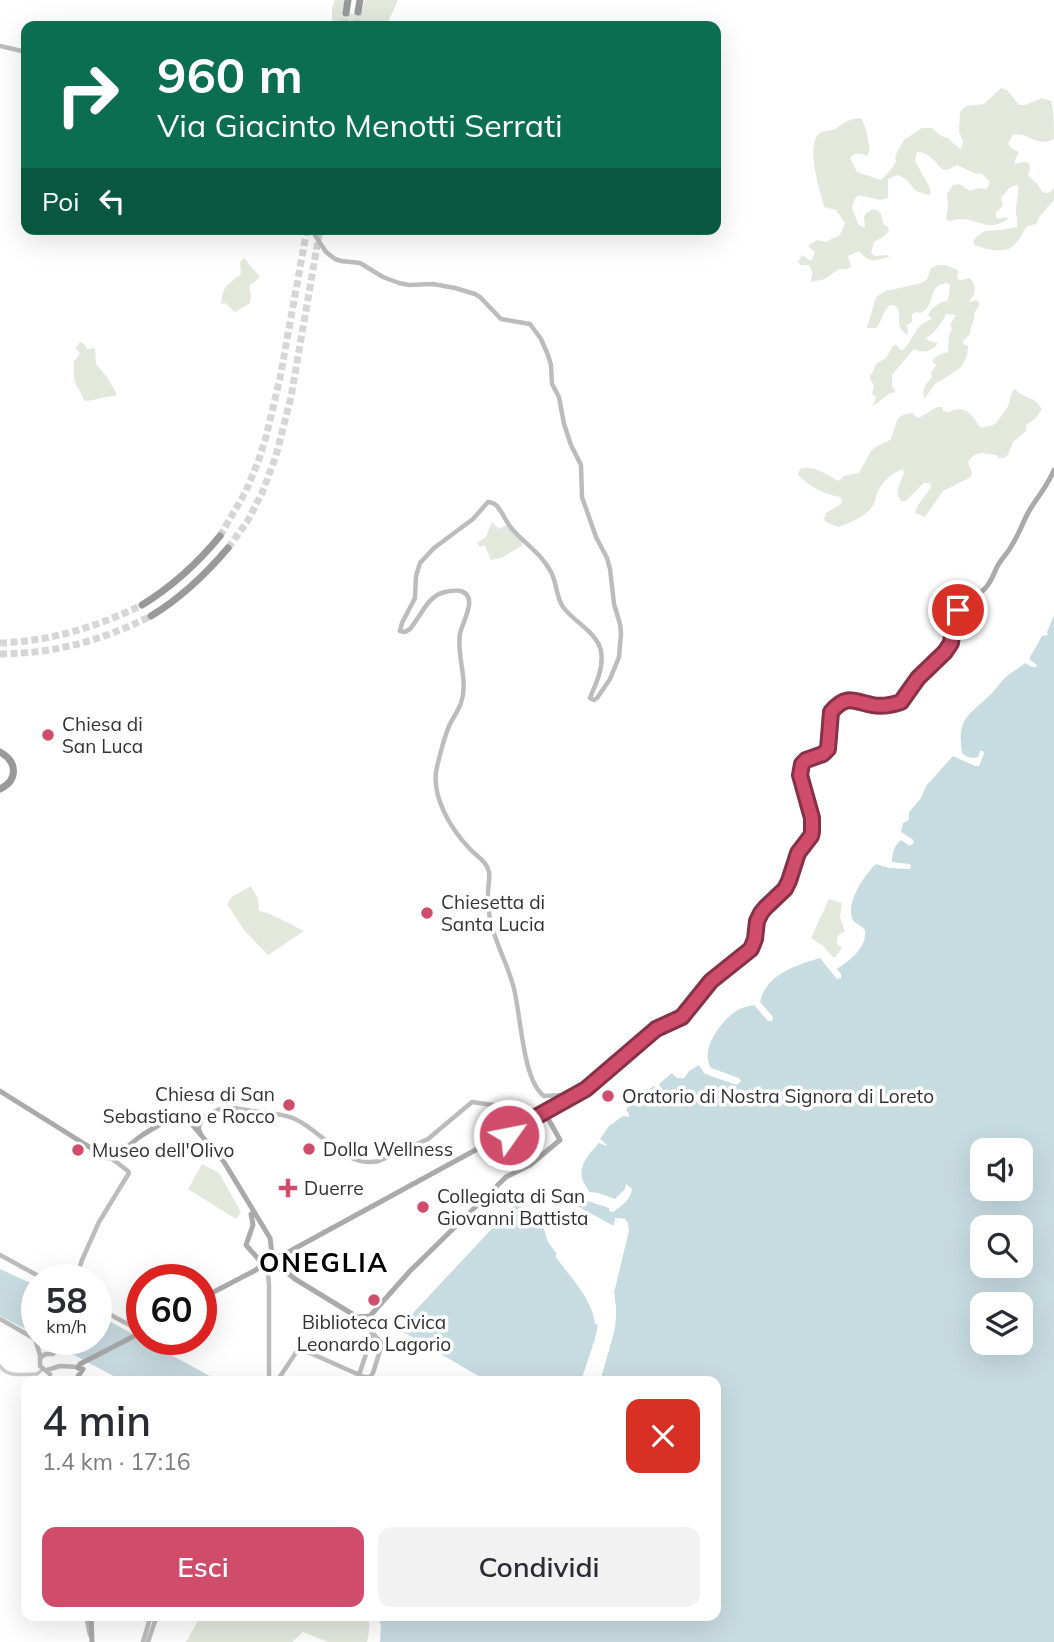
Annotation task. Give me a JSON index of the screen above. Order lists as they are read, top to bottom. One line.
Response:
{"districts":["ONEGLIA"],"places":{"other":["Chiesa di San Luca","Chiesetta di Santa Lucia","Oratorio di Nostra Signora di Loreto","Chiesa di San Sebastiano e Rocco","Dolla Wellness","Museo dell'Olivo","Collegiata di San Giovanni Battista","Biblioteca Civica Leonardo Lagorio"],"health":["Duerre"]},"page":{"turn":["960 m","Via Giacinto Menotti Serrati"],"then":"Poi","speed":"58 km/h","limit":"60","heading":["4 min","1.4 km · 17:16"],"buttons":["Esci","Condividi"]}}
